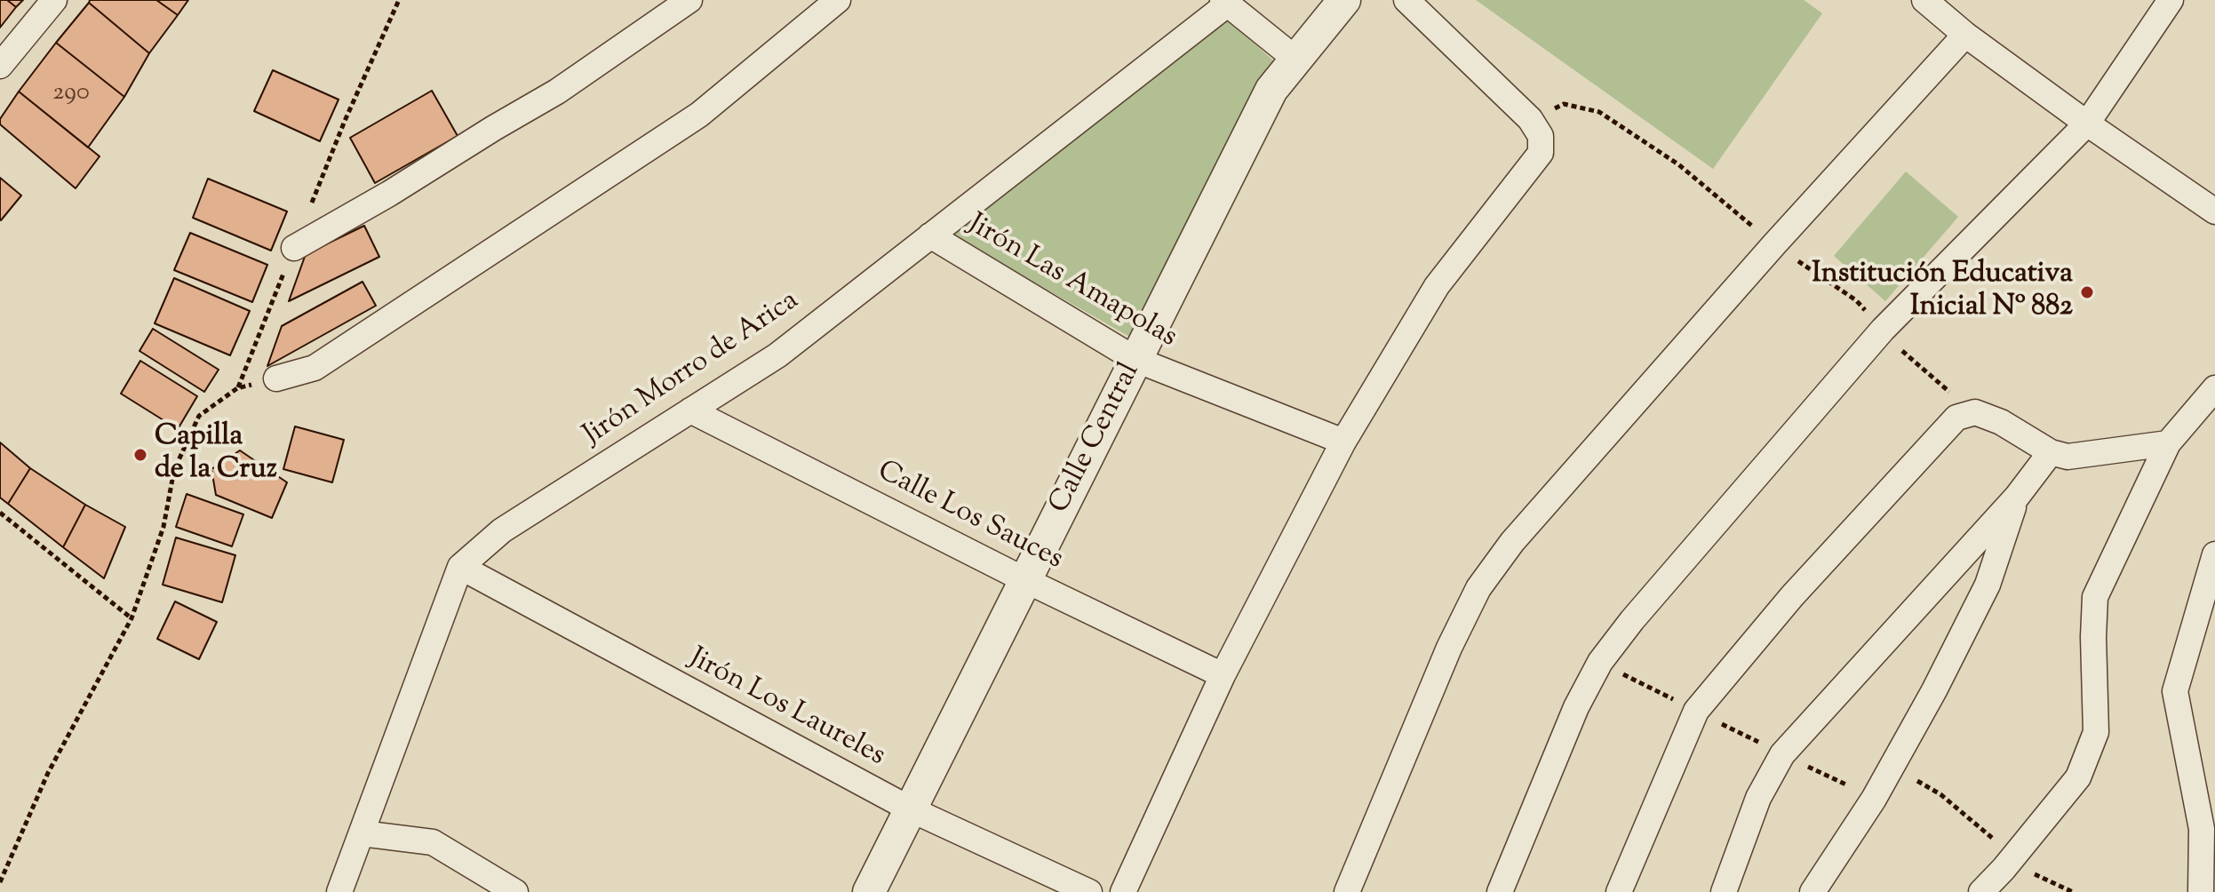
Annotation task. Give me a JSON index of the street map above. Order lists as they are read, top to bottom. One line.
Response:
{"streets":{"street":["Jirón Las Amapolas","Jirón Morro de Arica","Calle Central","Calle Los Sauces","Jirón Los Laureles"]},"crossings":[["Jirón Las Amapolas","Jirón Morro de Arica"],["Jirón Las Amapolas","Calle Central"],["Jirón Morro de Arica","Calle Los Sauces"],["Jirón Morro de Arica","Jirón Los Laureles"],["Calle Central","Calle Los Sauces"],["Calle Central","Jirón Los Laureles"]],"places":["Institución Educativa Inicial Nº 882","Capilla de la Cruz"],"house_numbers":["290"]}
